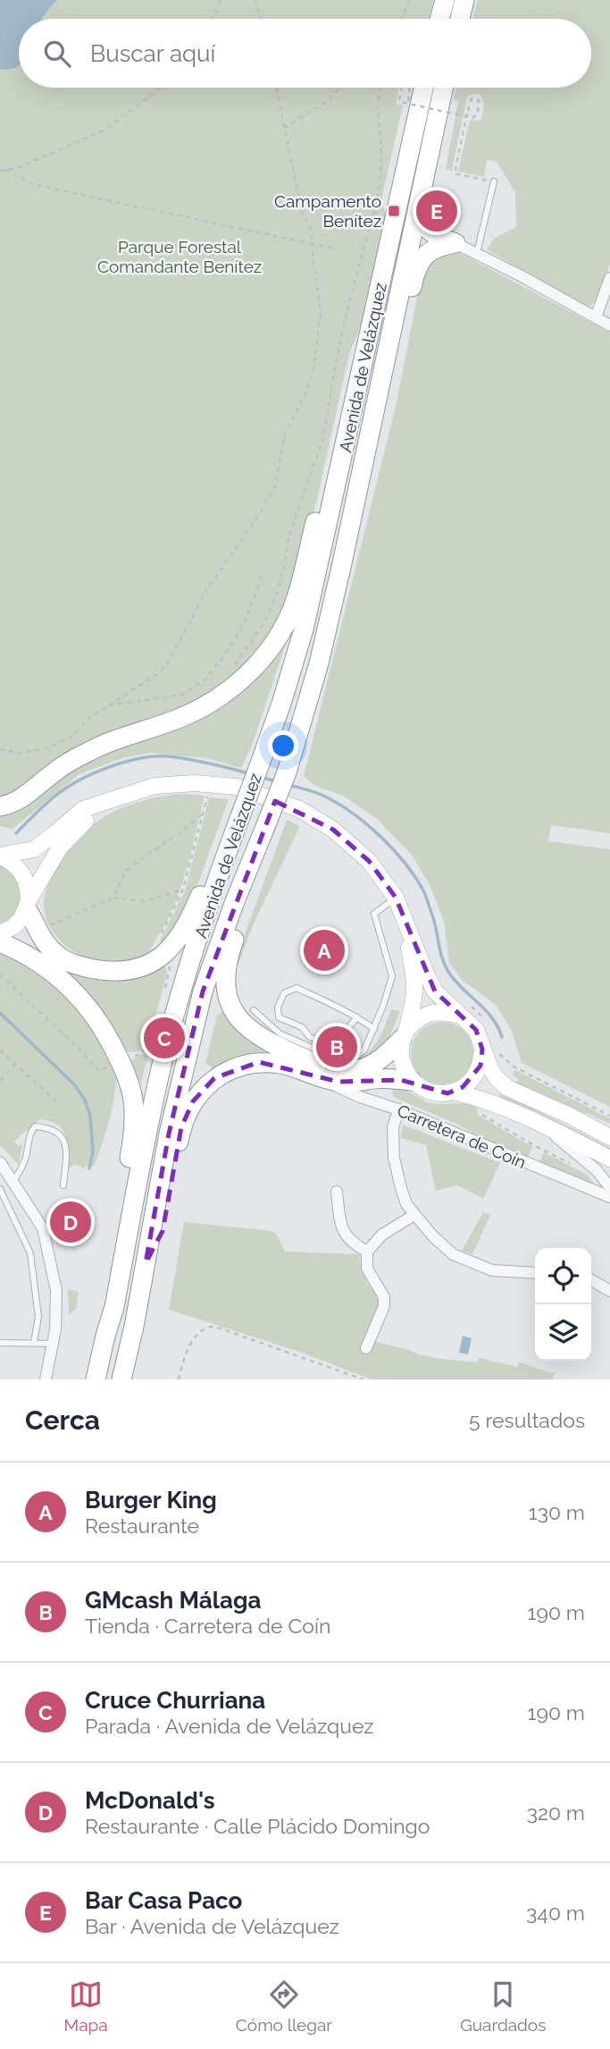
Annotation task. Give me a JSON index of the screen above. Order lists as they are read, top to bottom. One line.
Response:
{"streets":{"highway":["Avenida de Velázquez"],"street":["Carretera de Coín"]},"parks":["Parque Forestal Comandante Benítez"],"places":{"transit":["Campamento Benítez"]},"page":{"search":"Buscar aquí","pins":["E","A","C","B","D"],"heading":["Cerca","5 resultados"],"list":[{"mark":"A","name":"Burger King","note":"Restaurante","value":"130 m"},{"mark":"B","name":"GMcash Málaga","note":"Tienda · Carretera de Coín","value":"190 m"},{"mark":"C","name":"Cruce Churriana","note":"Parada · Avenida de Velázquez","value":"190 m"},{"mark":"D","name":"McDonald's","note":"Restaurante · Calle Plácido Domingo","value":"320 m"},{"mark":"E","name":"Bar Casa Paco","note":"Bar · Avenida de Velázquez","value":"340 m"}],"nav":["Mapa","Cómo llegar","Guardados"]}}
